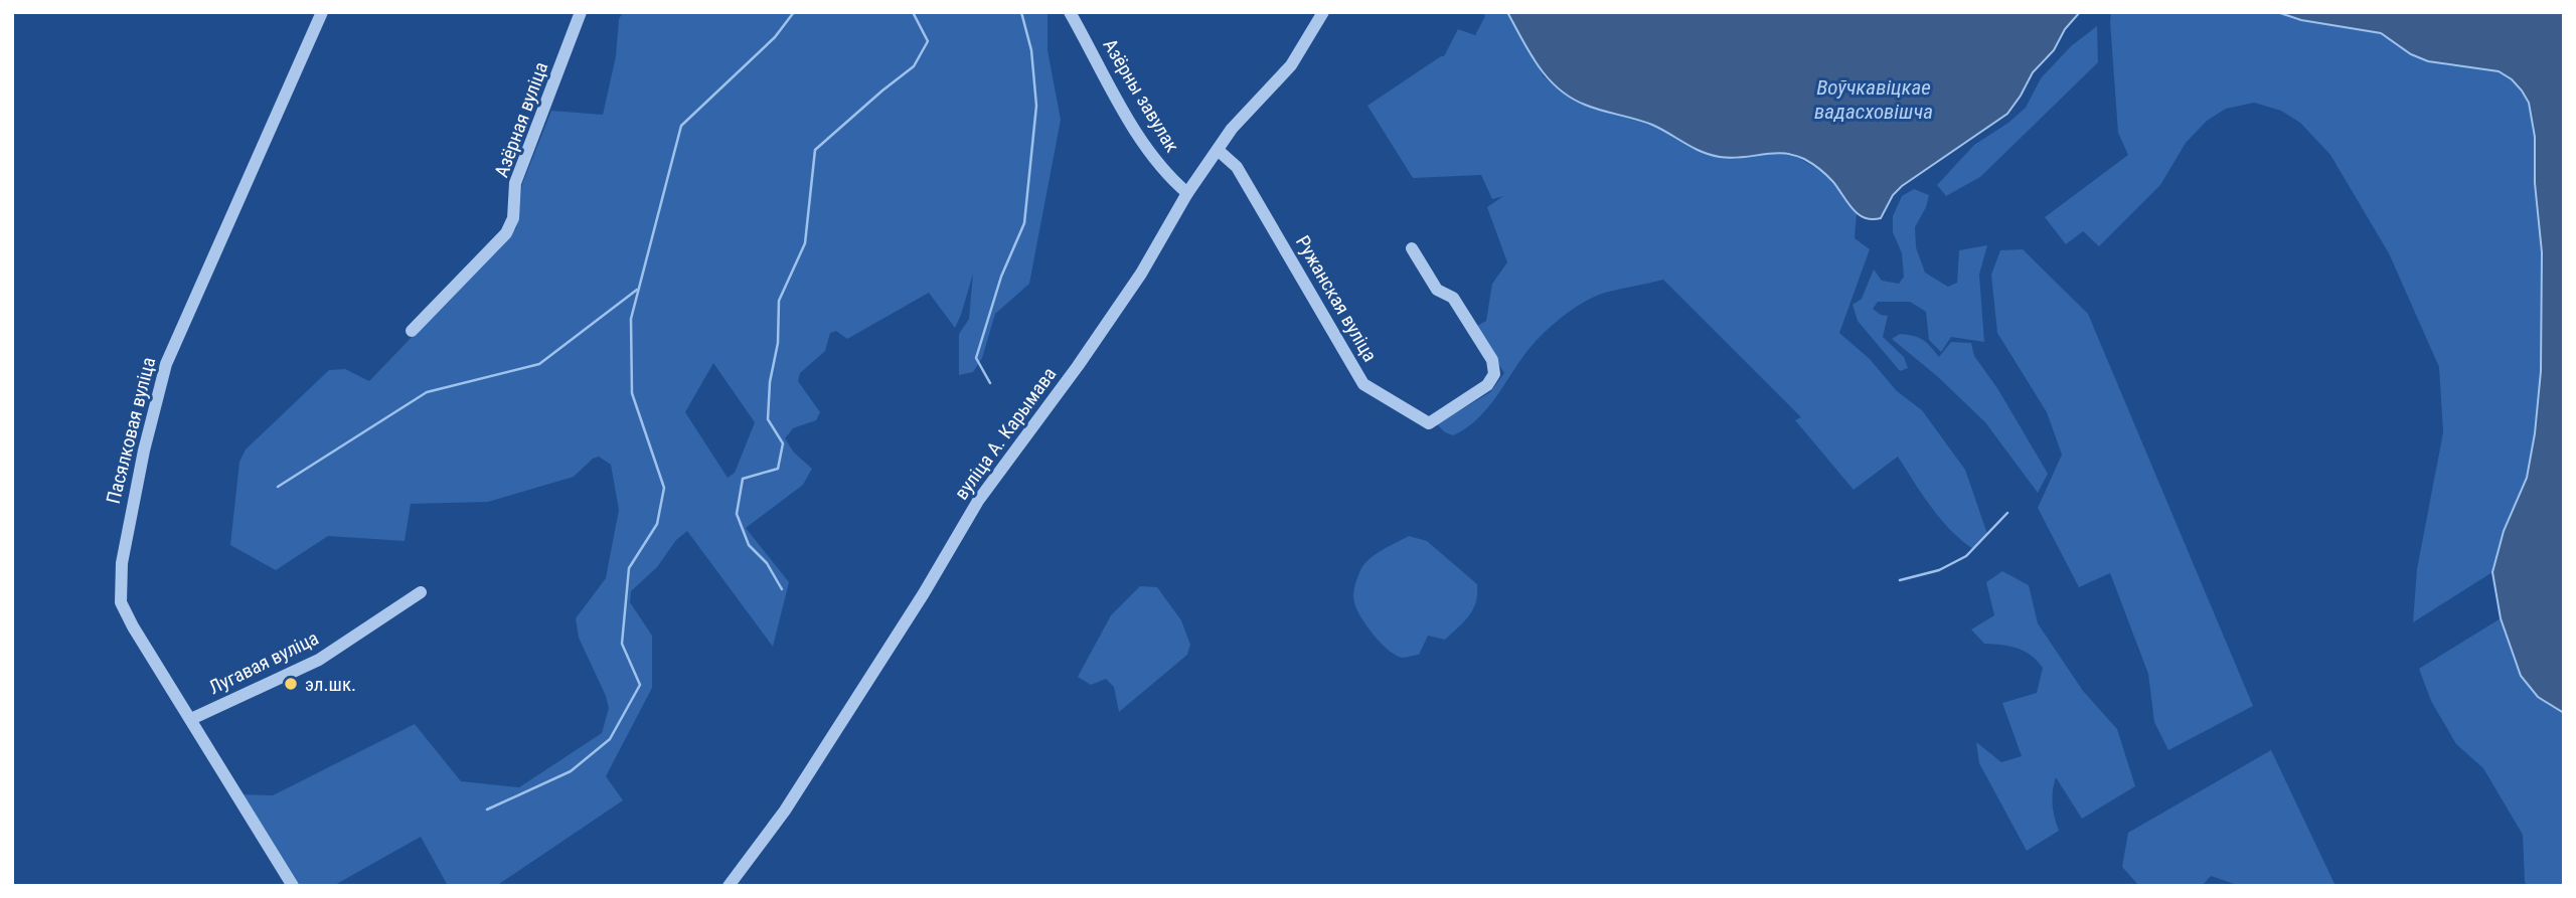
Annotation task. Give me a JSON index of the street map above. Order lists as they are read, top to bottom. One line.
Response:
{"streets":{"street":["Азёрны завулак","Азёрная вуліца","Ружанская вуліца","Пасялковая вуліца","вуліца А. Карымава","Лугавая вуліца"]},"crossings":[["Азёрны завулак","вуліца А. Карымава"],["Ружанская вуліца","вуліца А. Карымава"],["Пасялковая вуліца","Лугавая вуліца"]],"water":["Воўчкавіцкае вадасховішча"],"places":["эл.шк."]}
